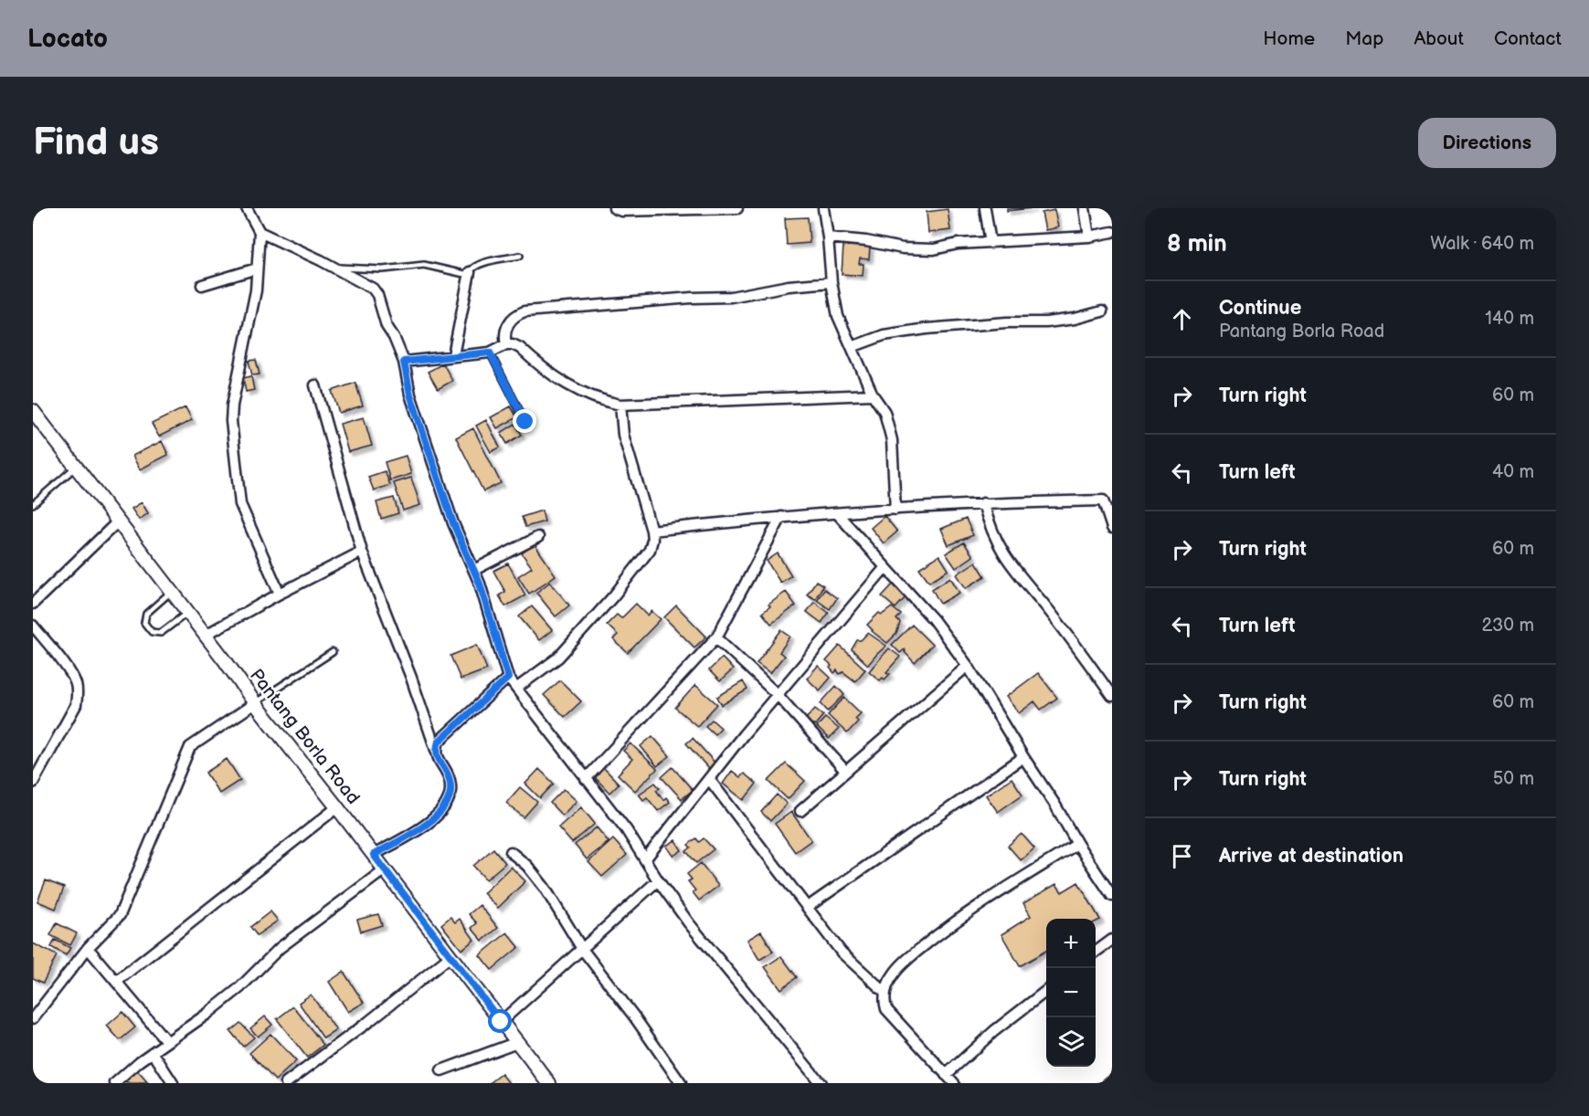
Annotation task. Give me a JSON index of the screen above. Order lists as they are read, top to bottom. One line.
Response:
{"streets":{"street":["Pantang Borla Road"]},"page":{"header":"Locato","nav":["Home","Map","About","Contact"],"buttons":"Directions","title":"Find us","heading":["8 min","Walk · 640 m"],"list":[["Continue","Pantang Borla Road","140 m"],["Turn right","60 m"],["Turn left","40 m"],["Turn right","60 m"],["Turn left","230 m"],["Turn right","60 m"],["Turn right","50 m"],"Arrive at destination"],"map_buttons":["+","−"]}}
